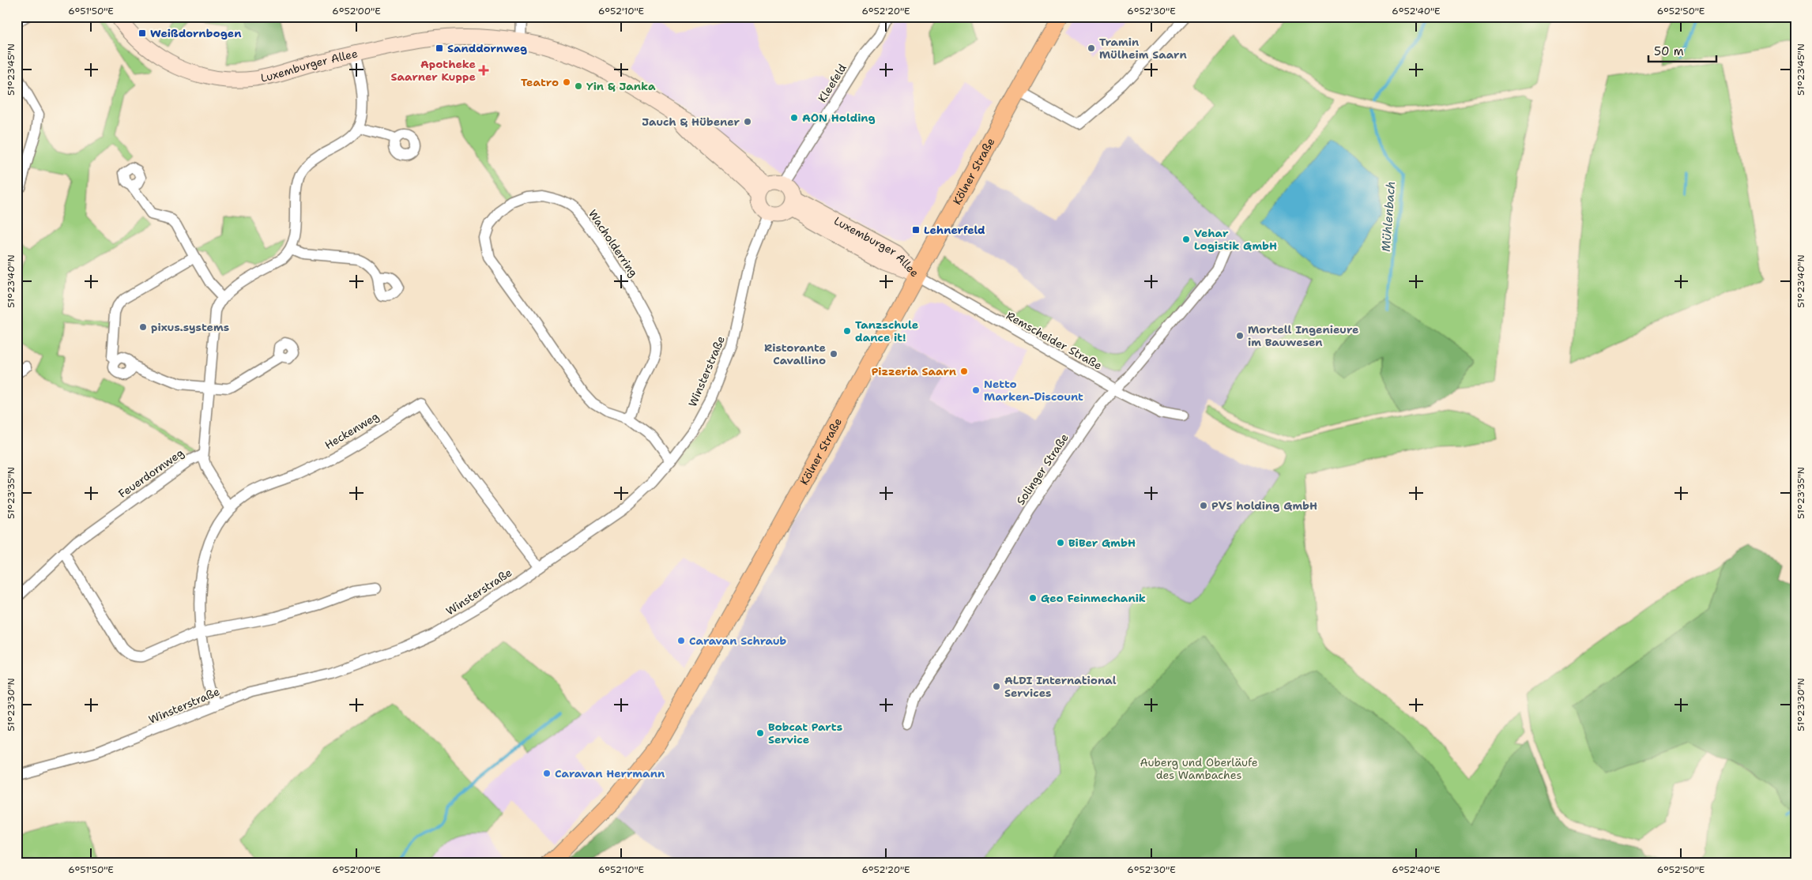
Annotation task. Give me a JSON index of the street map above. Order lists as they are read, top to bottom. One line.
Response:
{"streets":{"main road":["Kölner Straße"],"street":["Luxemburger Allee","Kleefeld","Wacholderring","Remscheider Straße","Winsterstraße","Heckenweg","Solinger Straße","Feuerdornweg"]},"crossings":[["Luxemburger Allee","Kleefeld"],["Luxemburger Allee","Kölner Straße"],["Luxemburger Allee","Remscheider Straße"],["Luxemburger Allee","Winsterstraße"],["Kleefeld","Winsterstraße"],["Kölner Straße","Remscheider Straße"],["Wacholderring","Winsterstraße"],["Remscheider Straße","Solinger Straße"],["Winsterstraße","Heckenweg"]],"water":["Mühlenbach"],"parks":["Auberg und Oberläufe des Wambaches"],"places":{"transit":["Weißdornbogen","Sanddornweg","Lehnerfeld"],"other":["Tramin Mülheim Saarn","Teatro","Yin & Janka","AON Holding","Jauch & Hübener","Vehar Logistik GmbH","pixus.systems","Tanzschule dance it!","Mortell Ingenieure im Bauwesen","Ristorante Cavallino","Pizzeria Saarn","Netto Marken-Discount","PVS holding GmbH","BiBer GmbH","Geo Feinmechanik","Caravan Schraub","ALDI International Services","Bobcat Parts Service","Caravan Herrmann"],"health":["Apotheke Saarner Kuppe"]},"scale_bar":"50 m","coordinates":["6°51'50\"E","6°52'00\"E","6°52'10\"E","6°52'20\"E","6°52'30\"E","6°52'40\"E","6°52'50\"E","51°23'45\"N","51°23'40\"N","51°23'35\"N","51°23'30\"N"]}
